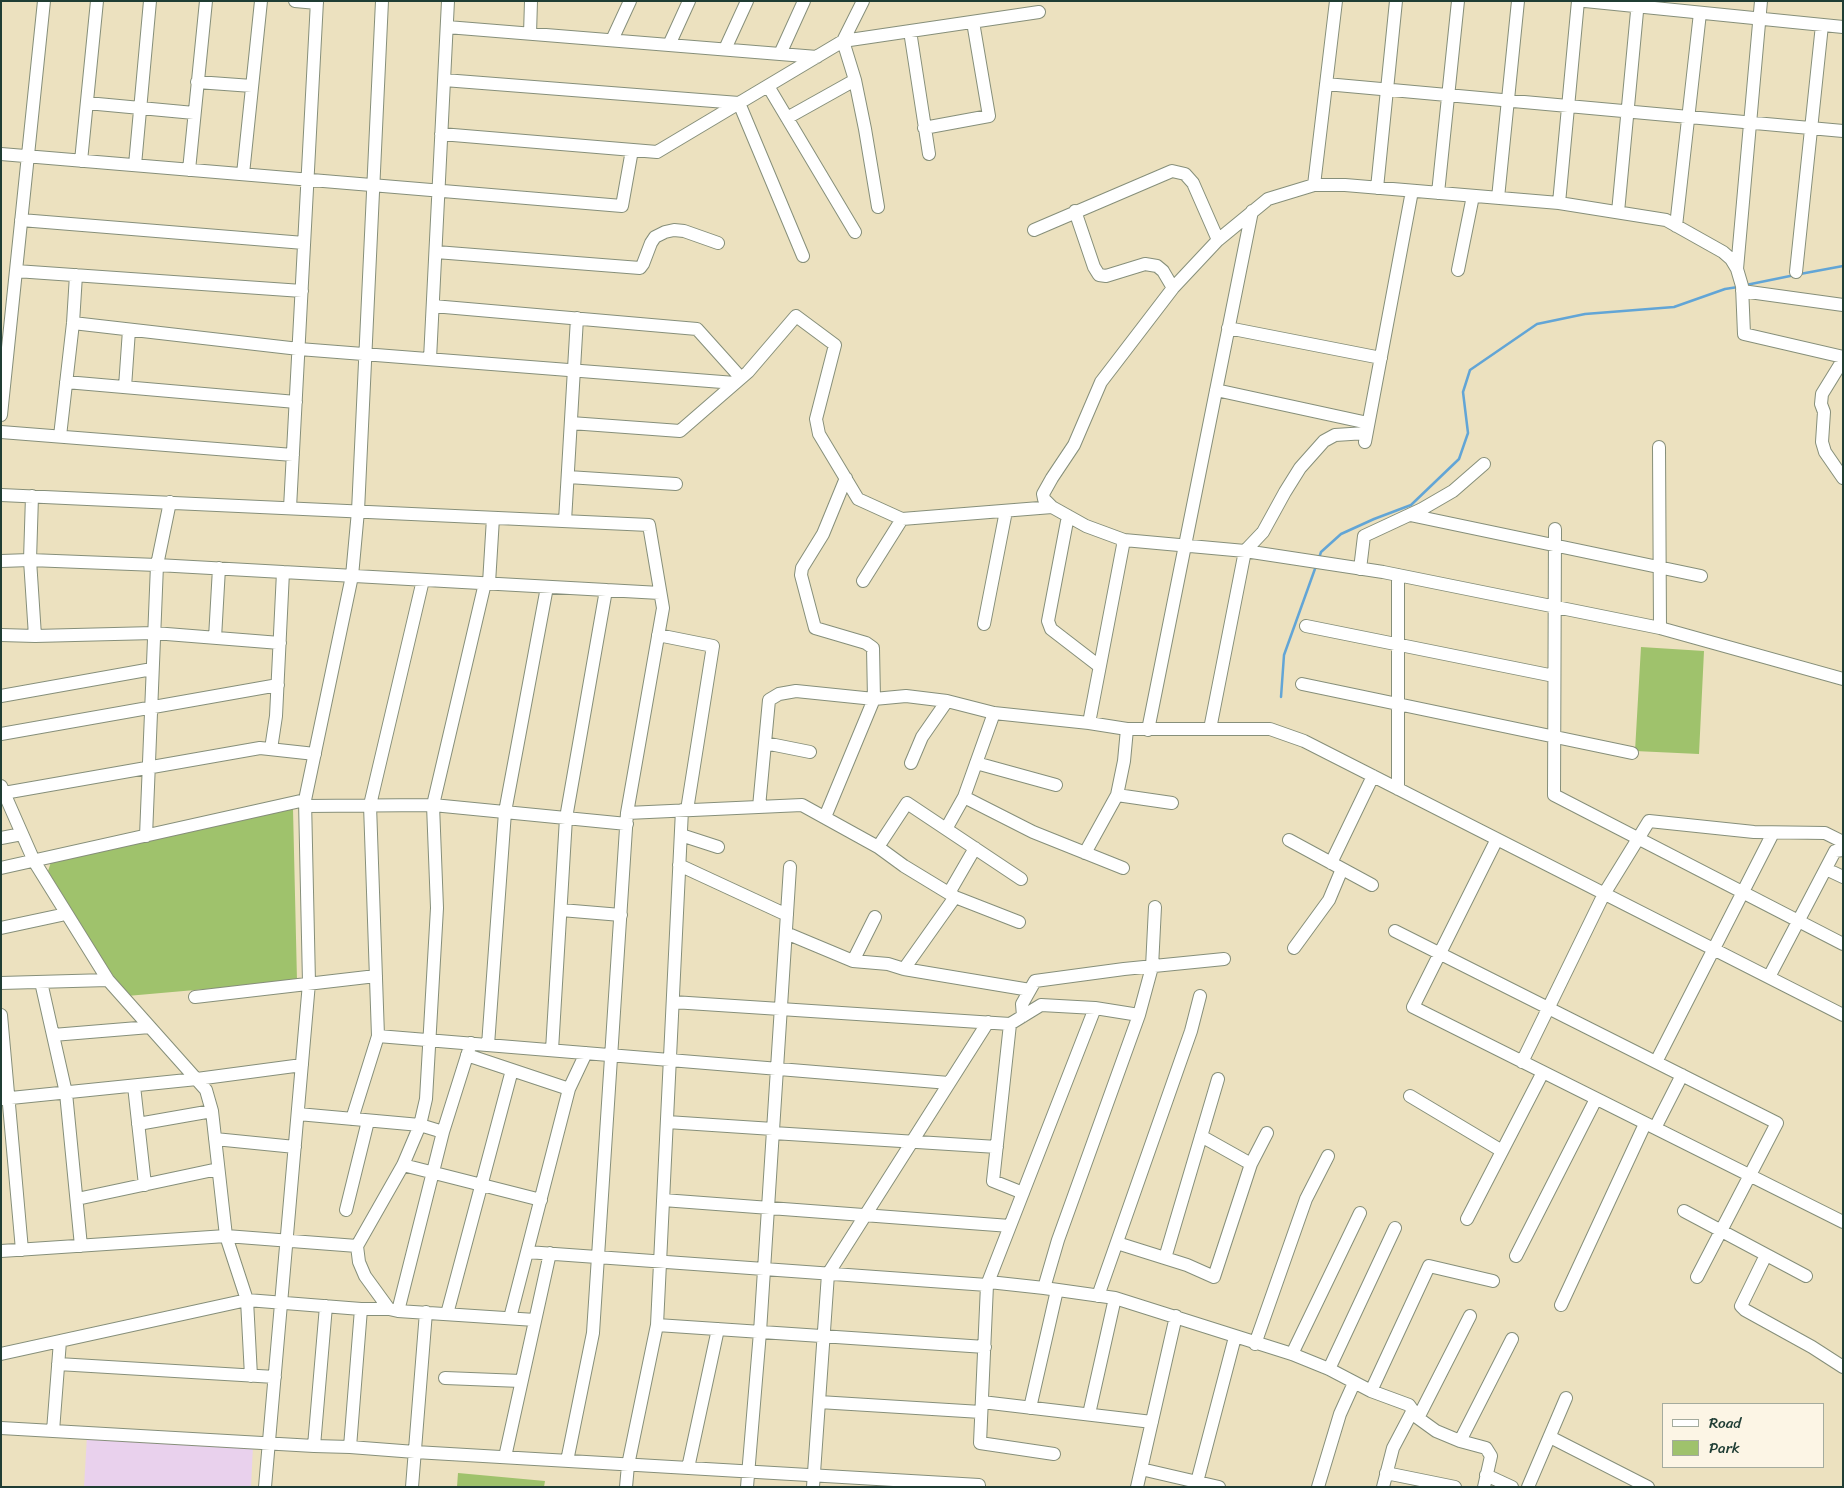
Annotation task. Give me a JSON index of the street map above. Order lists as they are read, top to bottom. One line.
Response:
{"legend":["Road","Park"]}
